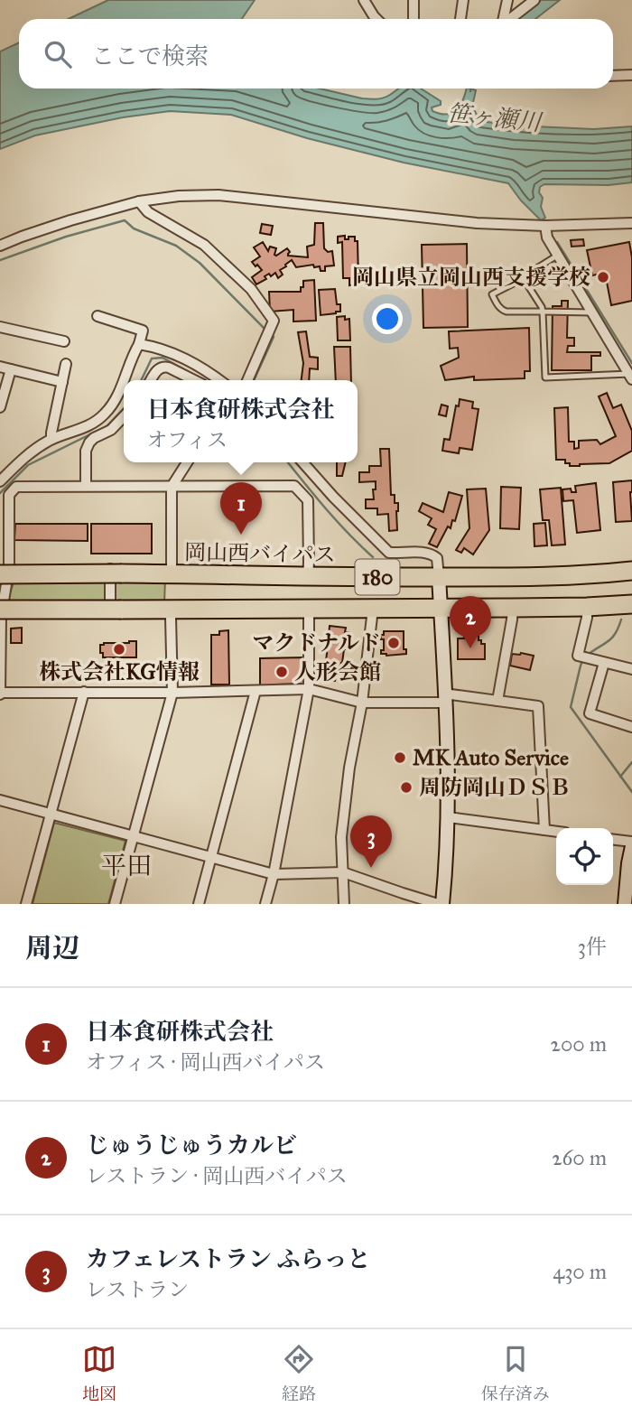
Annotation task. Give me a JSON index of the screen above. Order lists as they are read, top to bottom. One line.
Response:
{"streets":{"highway":["岡山西バイパス","180"]},"districts":["平田"],"water":["笹ヶ瀬川"],"places":["岡山県立岡山西支援学校","マクドナルド","株式会社KG情報","人形会館","MK Auto Service","周防岡山ＤＳＢ"],"page":{"search":"ここで検索","popup":["日本食研株式会社","オフィス"],"pins":["1","2","3"],"heading":["周辺","3件"],"list":[{"mark":"1","name":"日本食研株式会社","note":"オフィス · 岡山西バイパス","value":"200 m"},{"mark":"2","name":"じゅうじゅうカルビ","note":"レストラン · 岡山西バイパス","value":"260 m"},{"mark":"3","name":"カフェレストラン ふらっと","note":"レストラン","value":"430 m"}],"nav":["地図","経路","保存済み"]}}
